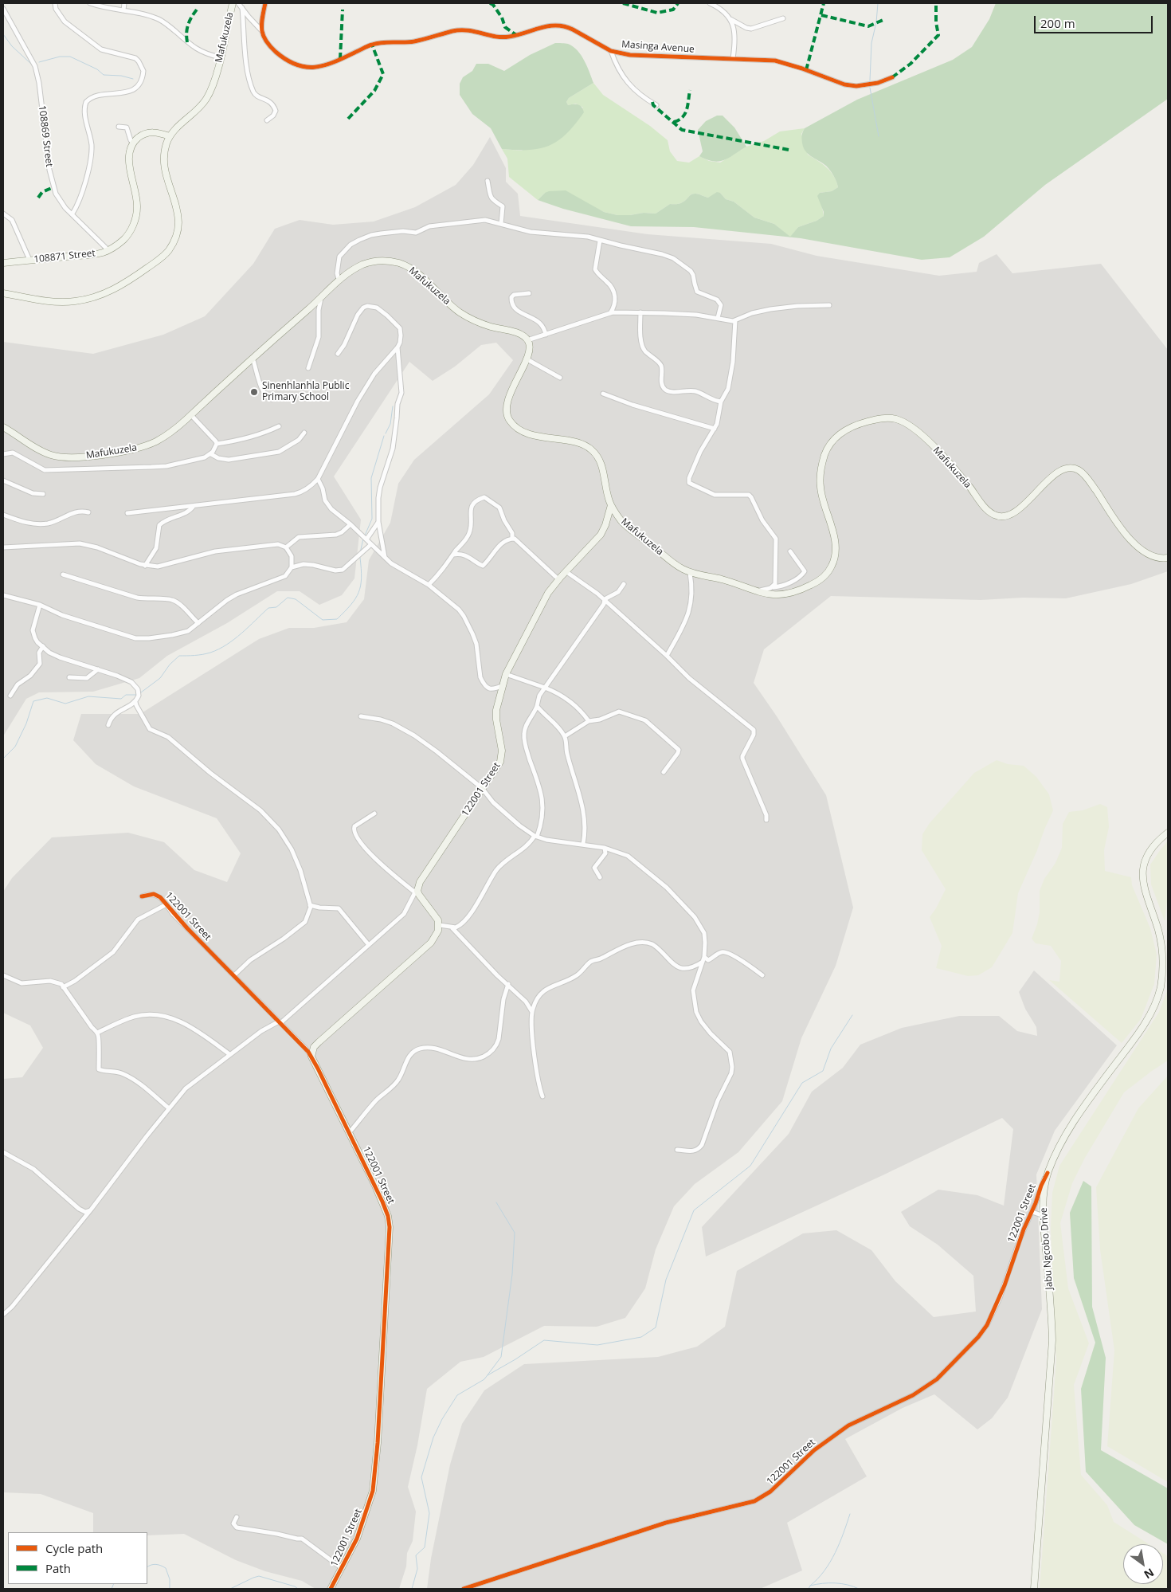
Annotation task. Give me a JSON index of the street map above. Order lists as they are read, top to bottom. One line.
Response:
{"streets":{"main road":["Mafukuzela","108871 Street","122001 Street","Jabu Ngcobo Drive"],"street":["Masinga Avenue","108869 Street"]},"crossings":[["Mafukuzela","122001 Street"],["108869 Street","108871 Street"],["122001 Street","Jabu Ngcobo Drive"]],"places":["Sinenhlanhla Public Primary School"],"legend":["Cycle path","Path"],"scale_bar":"200 m","north":"bottom right"}
